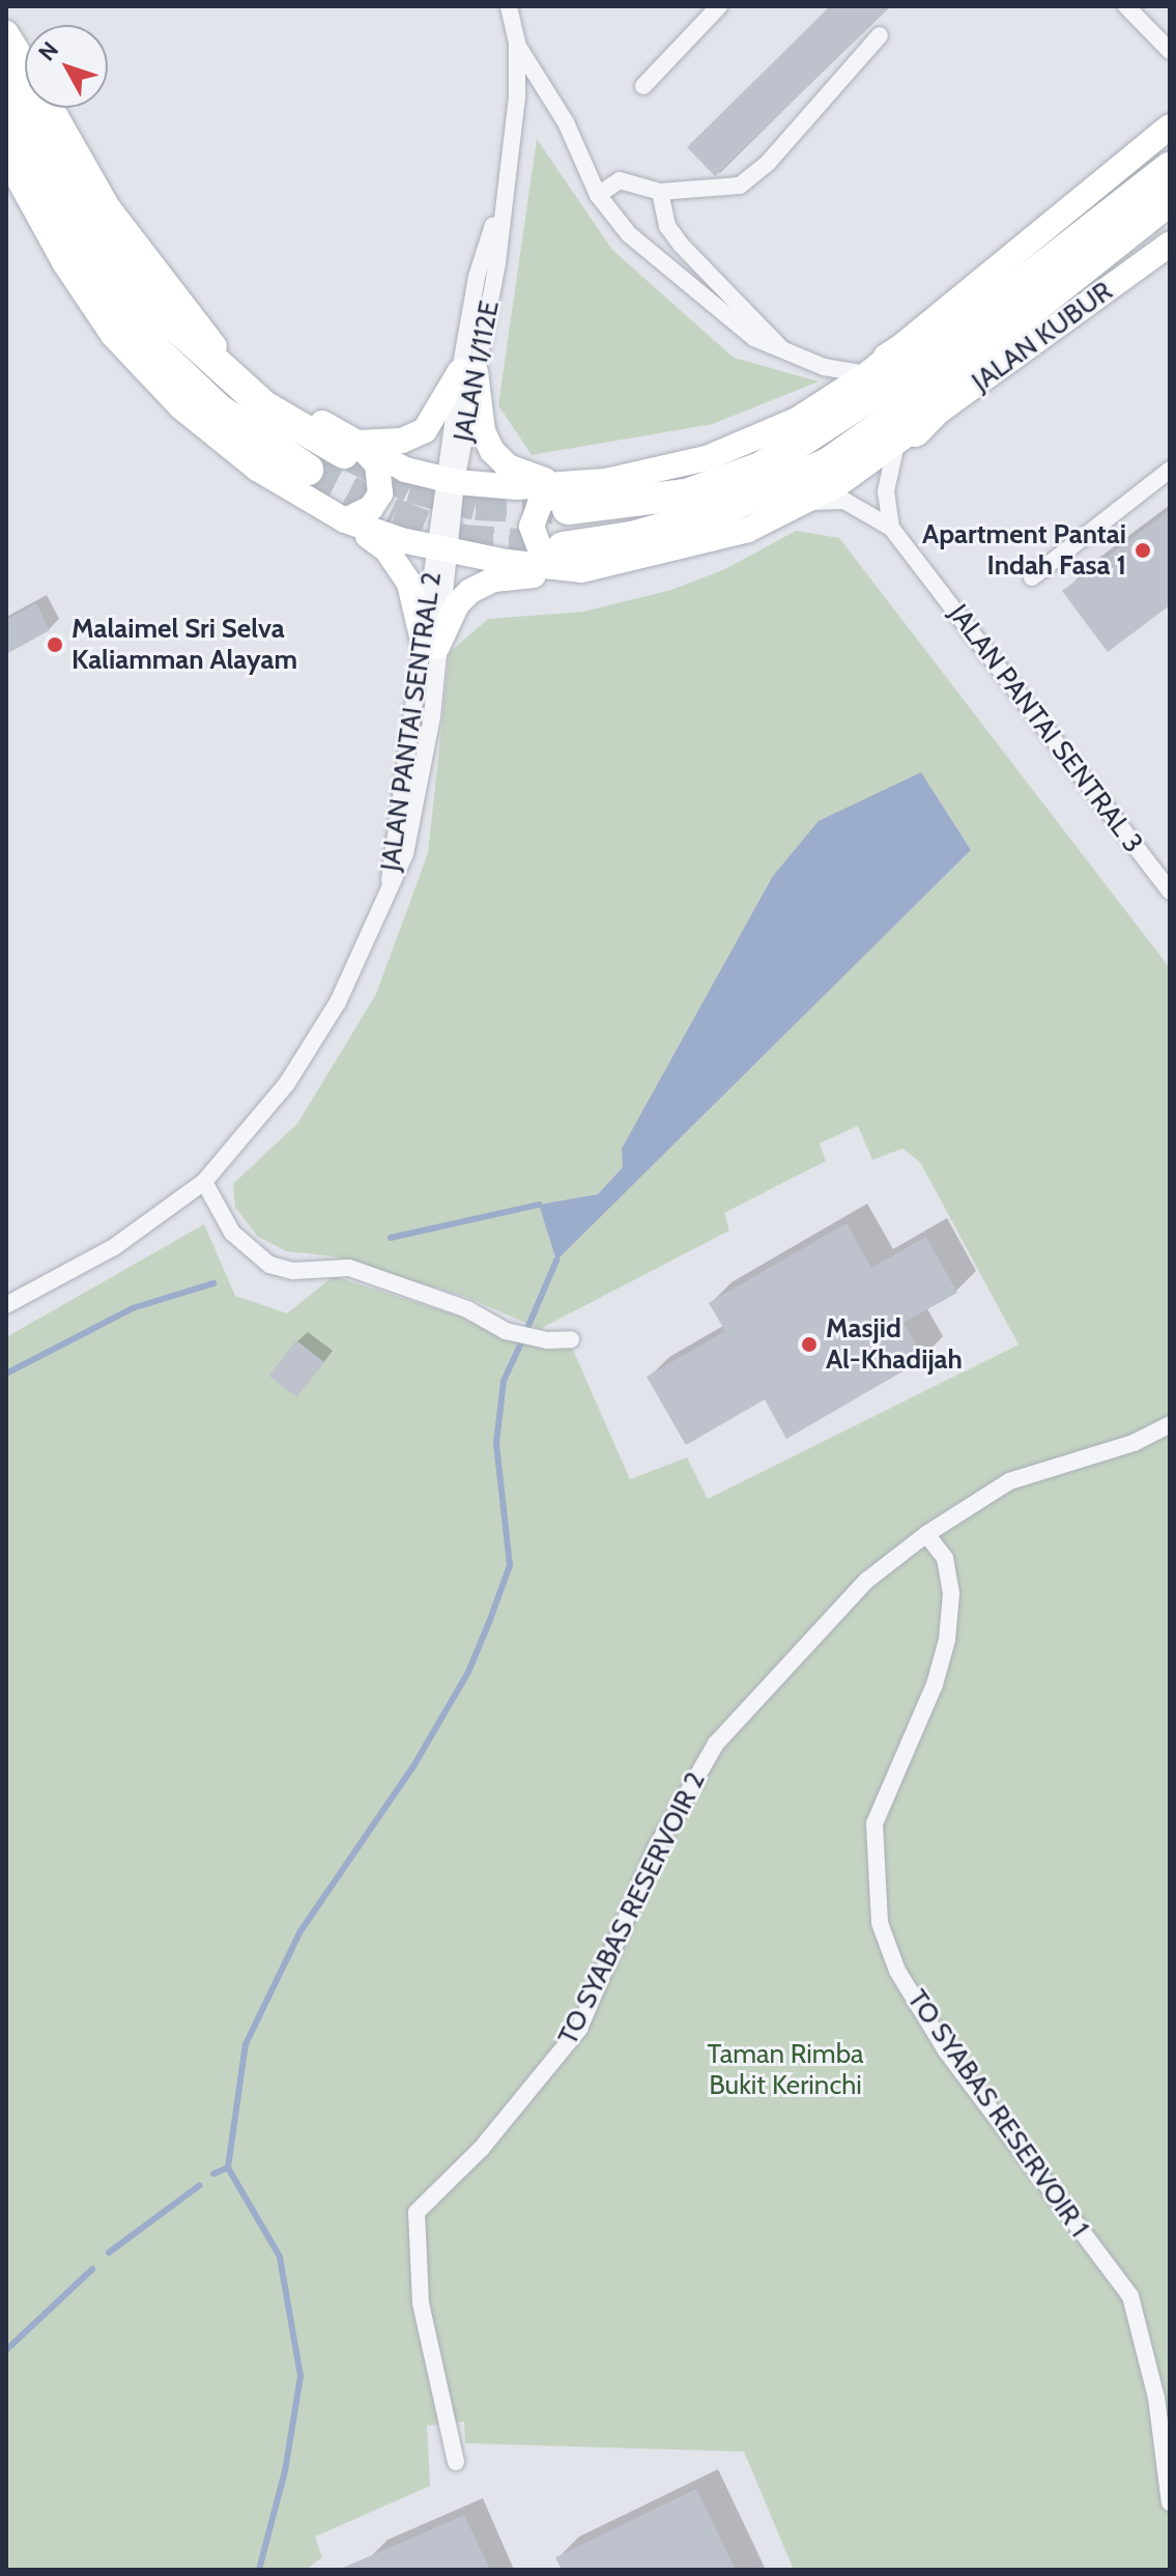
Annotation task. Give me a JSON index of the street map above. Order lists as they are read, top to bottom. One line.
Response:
{"streets":{"main road":["JALAN KUBUR"],"street":["JALAN 1/112E","JALAN PANTAI SENTRAL 2","JALAN PANTAI SENTRAL 3","TO SYABAS RESERVOIR 2","TO SYABAS RESERVOIR 1"]},"crossings":[["JALAN KUBUR","JALAN PANTAI SENTRAL 3"],["JALAN 1/112E","JALAN PANTAI SENTRAL 2"],["TO SYABAS RESERVOIR 2","TO SYABAS RESERVOIR 1"]],"parks":["Taman Rimba Bukit Kerinchi"],"places":["Apartment Pantai Indah Fasa 1","Malaimel Sri Selva Kaliamman Alayam","Masjid Al-Khadijah"],"north":"top left"}
